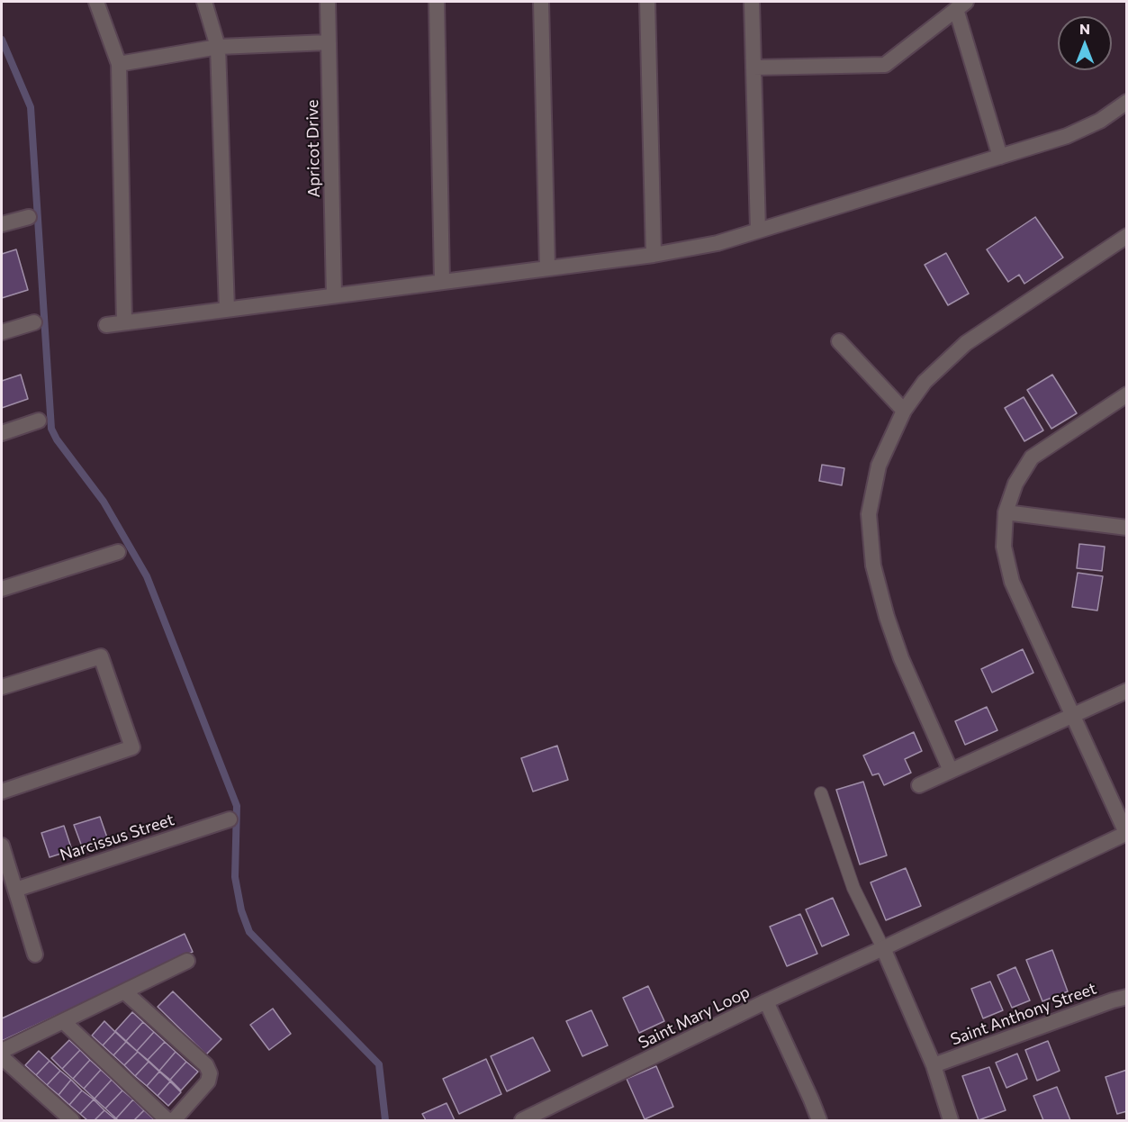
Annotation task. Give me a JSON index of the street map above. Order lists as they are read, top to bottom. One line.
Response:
{"streets":{"street":["Apricot Drive","Narcissus Street","Saint Anthony Street","Saint Mary Loop"]},"north":"top"}
